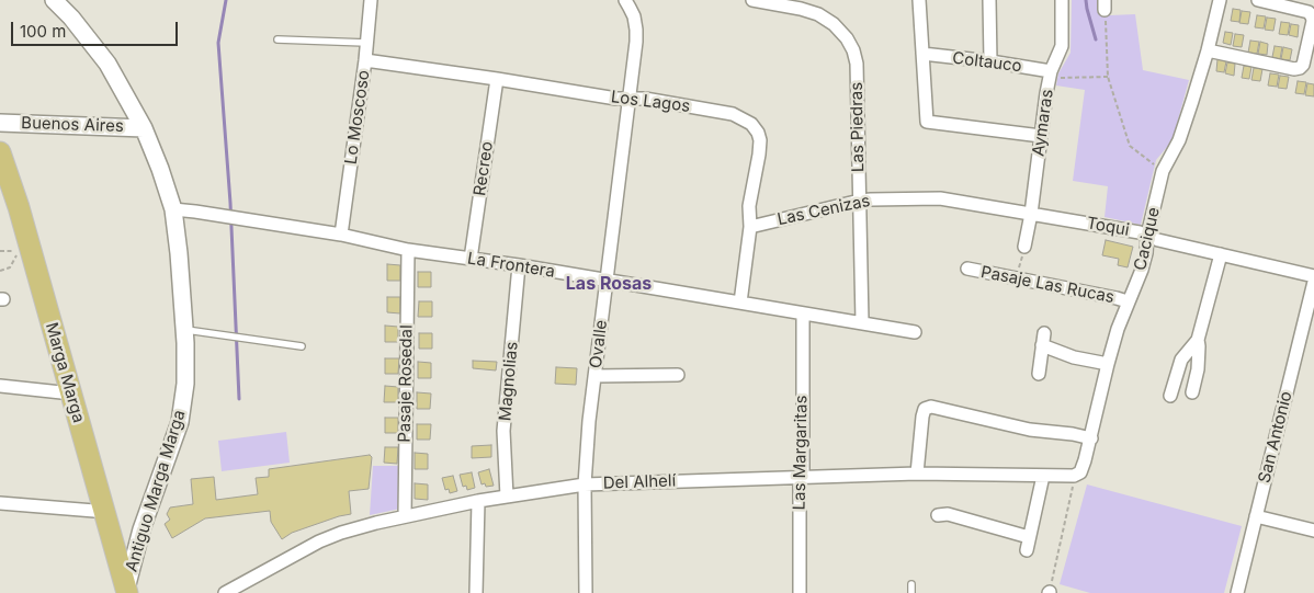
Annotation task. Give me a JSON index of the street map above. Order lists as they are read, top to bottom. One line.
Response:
{"streets":{"main road":["Marga Marga"],"street":["Coltauco","Los Lagos","Lo Moscoso","Aymaras","Buenos Aires","Las Piedras","Recreo","Las Cenizas","Toqui","Cacique","La Frontera","Pasaje Las Rucas","Ovalle","Magnolias","Pasaje Rosedal","San Antonio","Las Margaritas","Del Alhelí","Antiguo Marga Marga"]},"crossings":[["Coltauco","Aymaras"],["Los Lagos","Lo Moscoso"],["Los Lagos","Recreo"],["Los Lagos","Las Cenizas"],["Los Lagos","La Frontera"],["Los Lagos","Ovalle"],["Lo Moscoso","La Frontera"],["Aymaras","Toqui"],["Buenos Aires","Antiguo Marga Marga"],["Las Piedras","Las Cenizas"],["Las Piedras","La Frontera"],["Recreo","La Frontera"],["Las Cenizas","Toqui"],["Toqui","Cacique"],["Cacique","Pasaje Las Rucas"],["Cacique","Del Alhelí"],["La Frontera","Ovalle"],["La Frontera","Magnolias"],["La Frontera","Pasaje Rosedal"],["La Frontera","Las Margaritas"],["La Frontera","Antiguo Marga Marga"],["Ovalle","Del Alhelí"],["Marga Marga","Antiguo Marga Marga"],["Magnolias","Del Alhelí"],["Pasaje Rosedal","Del Alhelí"],["Las Margaritas","Del Alhelí"]],"districts":["Las Rosas"],"scale_bar":"100 m"}
